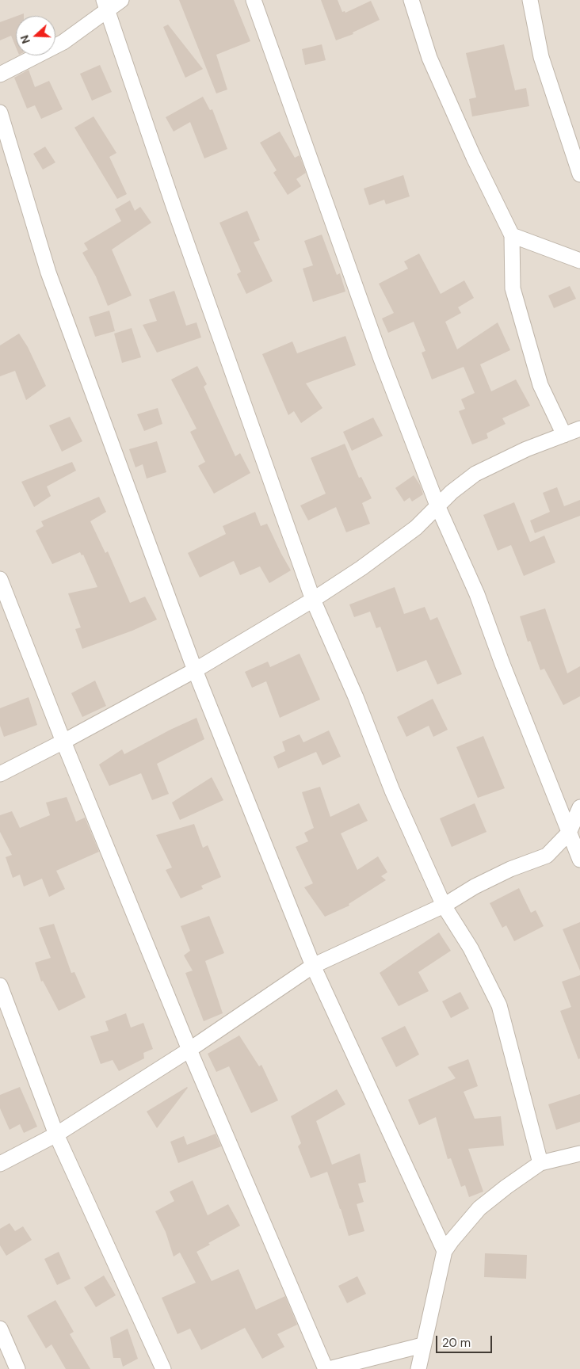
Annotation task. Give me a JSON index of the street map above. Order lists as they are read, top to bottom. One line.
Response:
{"scale_bar":"20 m","north":"left"}
